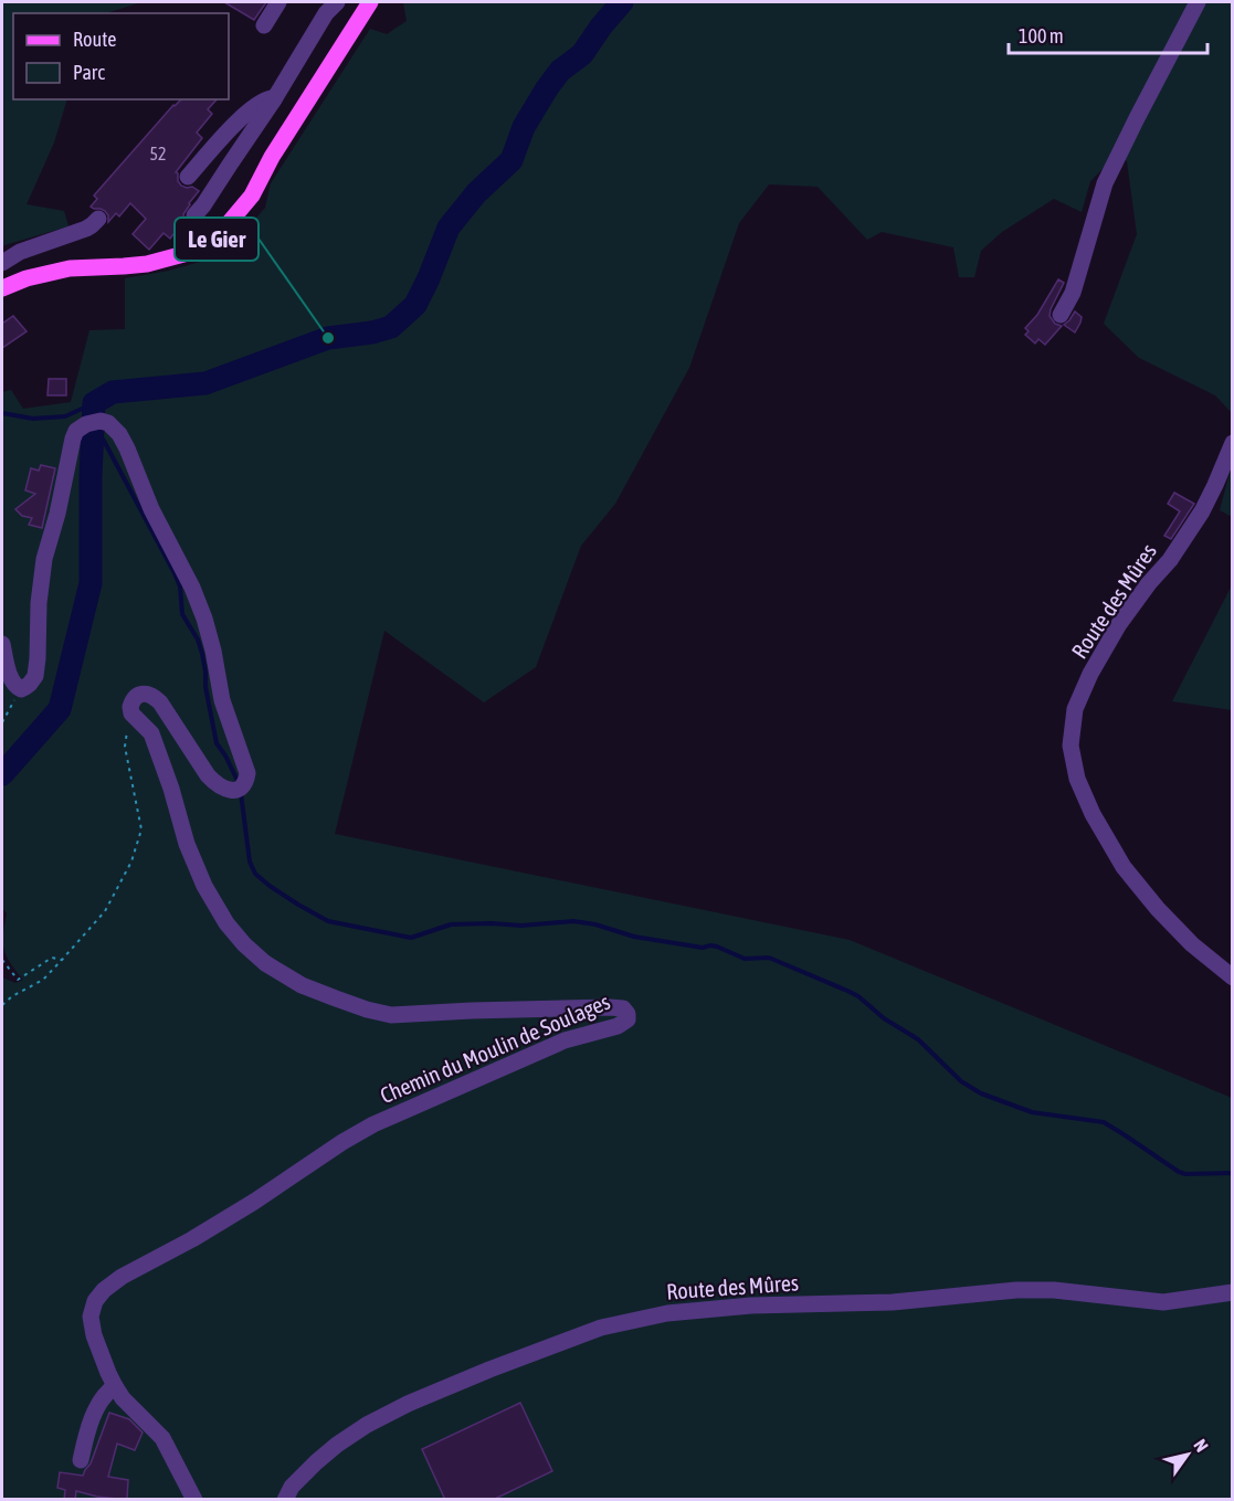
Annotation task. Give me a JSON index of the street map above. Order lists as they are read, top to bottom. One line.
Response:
{"streets":{"street":["Route des Mûres","Chemin du Moulin de Soulages"]},"places":["Le Gier"],"house_numbers":["52"],"legend":["Route","Parc"],"scale_bar":"100 m","north":"top right"}
